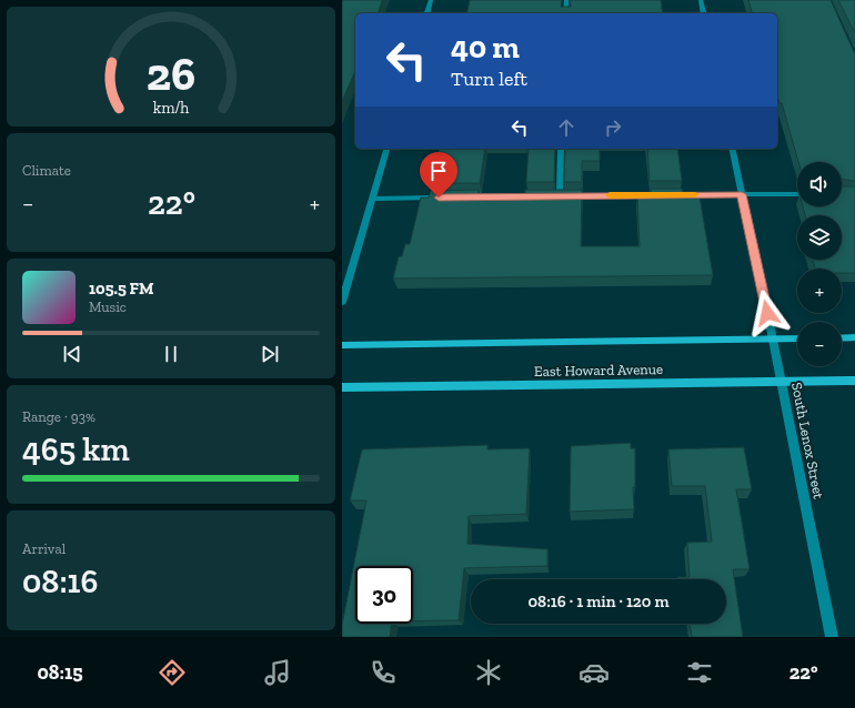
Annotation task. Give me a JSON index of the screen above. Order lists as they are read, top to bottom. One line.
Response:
{"streets":{"main road":["East Howard Avenue"],"street":["South Lenox Street"]},"crossings":[["East Howard Avenue","South Lenox Street"]],"page":{"turn":["40 m","Turn left"],"tile":["Climate",["Range · 93%","465 km"],["Arrival","08:16"]],"map_buttons":["+","−"],"heat":["−","22°","+"],"song":["105.5 FM","Music"],"limit":"30","trip":"08:16 · 1 min · 120 m","tabs":["08:15","22°"],"gauge":["26","km/h"]}}
